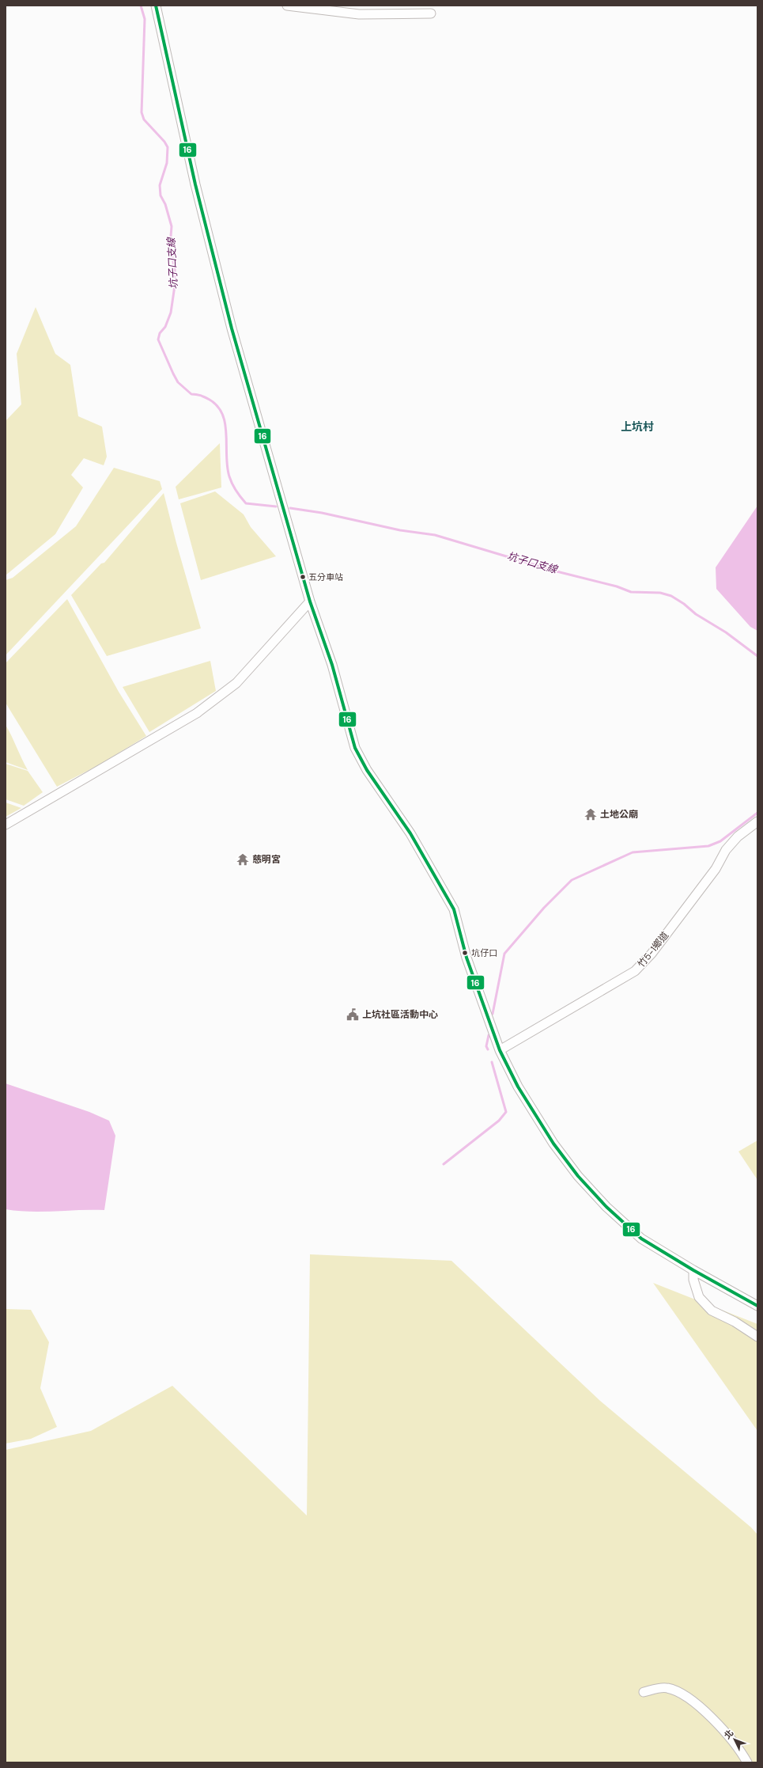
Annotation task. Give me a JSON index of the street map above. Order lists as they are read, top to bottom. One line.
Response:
{"streets":{"street":["竹5-1鄉道"]},"districts":["上坑村"],"water":["坑子口支線"],"places":{"other":["五分車站","坑仔口"],"temple":["土地公廟","慈明宮"],"public building":["上坑社區活動中心"]},"lines":["transit line 16"],"north":"top left"}
